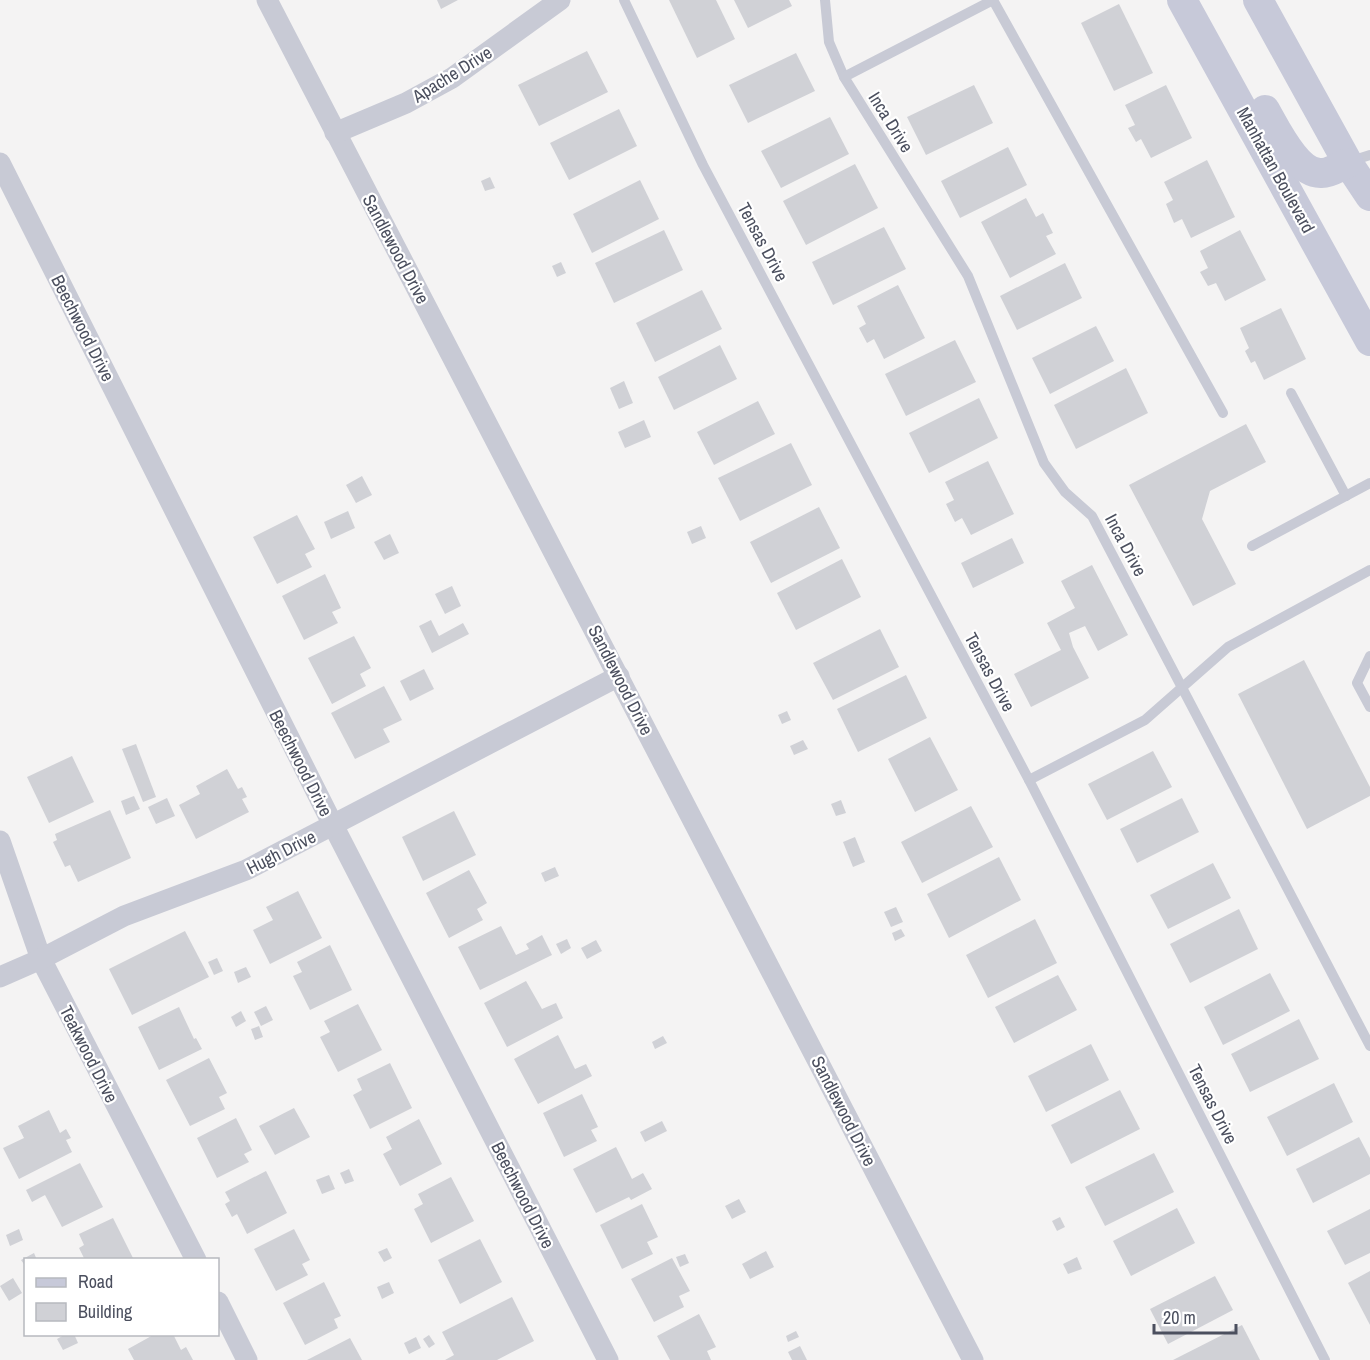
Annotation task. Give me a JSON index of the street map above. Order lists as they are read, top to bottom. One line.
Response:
{"streets":{"street":["Apache Drive","Manhattan Boulevard","Sandlewood Drive","Beechwood Drive","Hugh Drive","Teakwood Drive"],"lane":["Inca Drive","Tensas Drive"]},"crossings":[["Apache Drive","Sandlewood Drive"],["Sandlewood Drive","Hugh Drive"],["Beechwood Drive","Hugh Drive"],["Hugh Drive","Teakwood Drive"]],"legend":["Road","Building"],"scale_bar":"20 m"}
